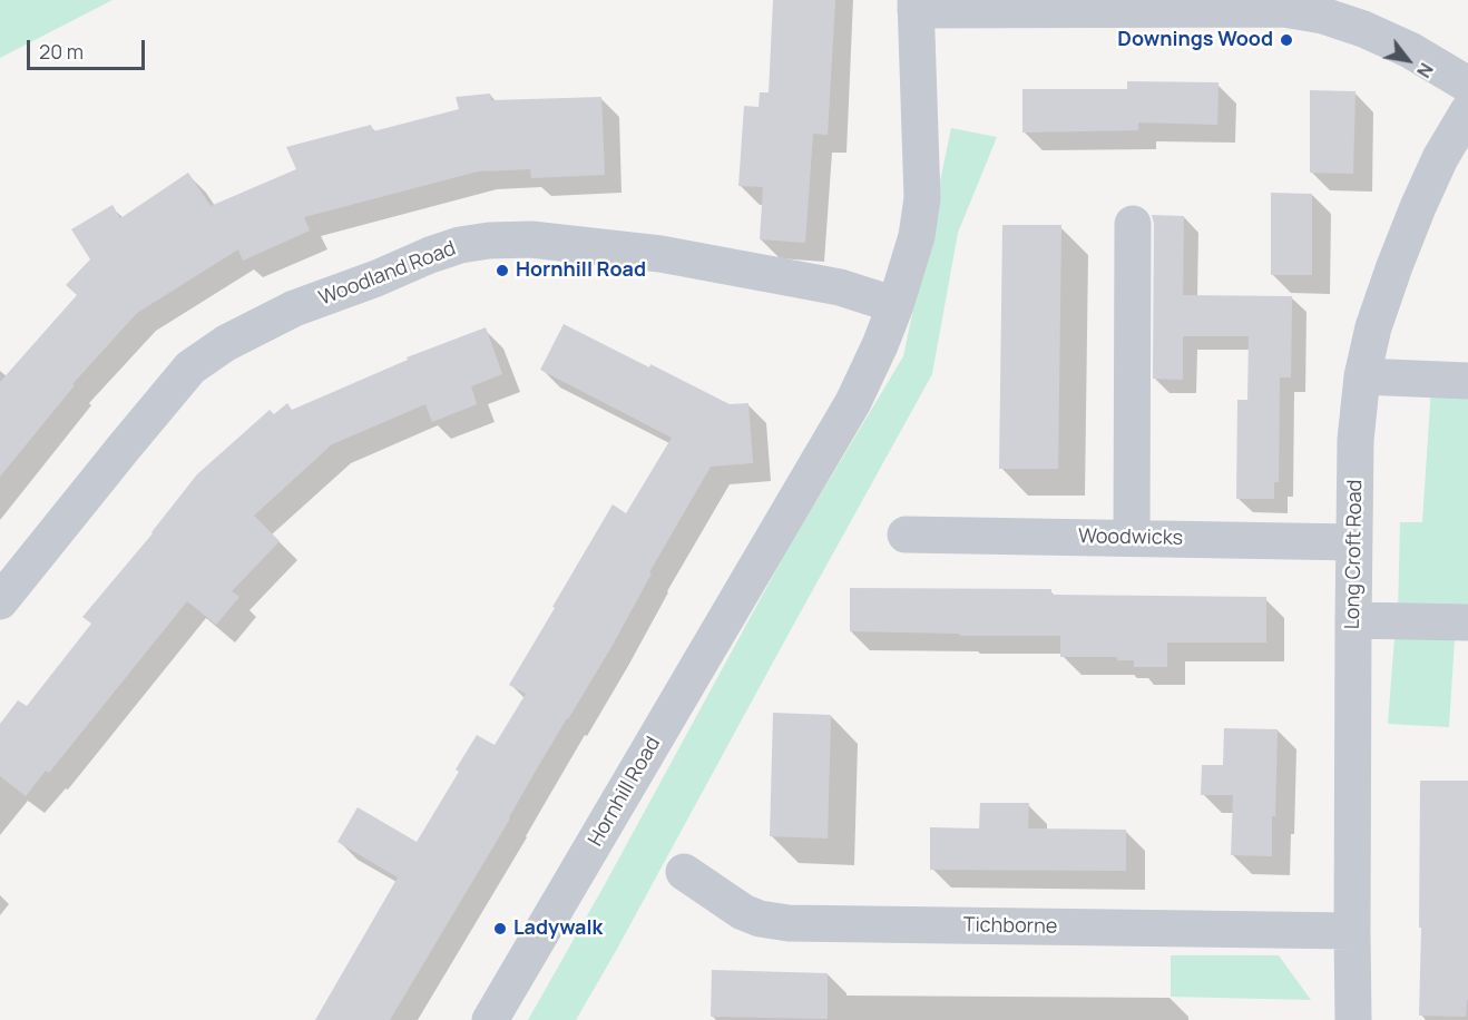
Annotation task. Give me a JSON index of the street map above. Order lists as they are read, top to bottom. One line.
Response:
{"streets":{"street":["Woodland Road","Woodwicks","Long Croft Road","Hornhill Road","Tichborne"]},"crossings":[["Woodland Road","Hornhill Road"],["Woodwicks","Long Croft Road"],["Long Croft Road","Tichborne"]],"places":["Downings Wood","Hornhill Road","Ladywalk"],"scale_bar":"20 m","north":"bottom right"}
